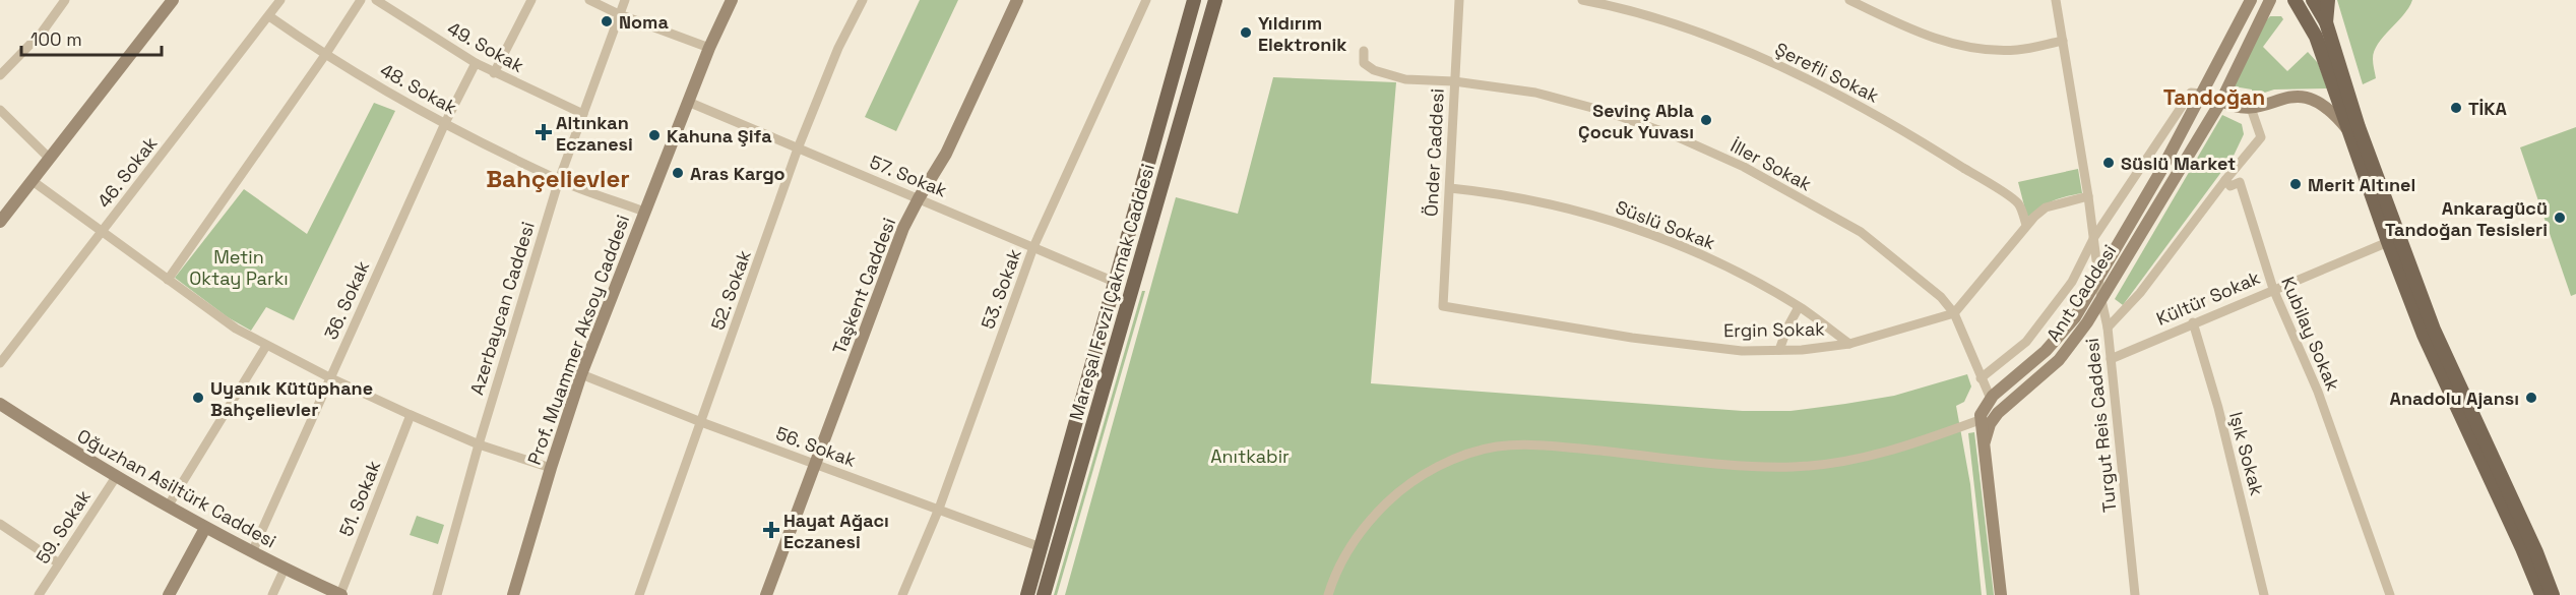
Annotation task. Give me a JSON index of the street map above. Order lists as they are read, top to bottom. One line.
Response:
{"streets":{"main road":["Taşkent Caddesi","Mareşal Fevzi Çakmak Caddesi","Anıt Caddesi","Prof. Muammer Aksoy Caddesi","Oğuzhan Asiltürk Caddesi"],"street":["49. Sokak","Şerefli Sokak","48. Sokak","Önder Caddesi","İller Sokak","46. Sokak","57. Sokak","Süslü Sokak","53. Sokak","52. Sokak","Kültür Sokak","36. Sokak","Azerbaycan Caddesi","Ergin Sokak","Kubilay Sokak","Turgut Reis Caddesi","56. Sokak","Işık Sokak","51. Sokak","59. Sokak"]},"crossings":[["49. Sokak","36. Sokak"],["49. Sokak","Azerbaycan Caddesi"],["48. Sokak","46. Sokak"],["48. Sokak","36. Sokak"],["48. Sokak","Azerbaycan Caddesi"],["48. Sokak","Prof. Muammer Aksoy Caddesi"],["Önder Caddesi","İller Sokak"],["Önder Caddesi","Süslü Sokak"],["Önder Caddesi","Ergin Sokak"],["İller Sokak","Anıt Caddesi"],["İller Sokak","Ergin Sokak"],["57. Sokak","Taşkent Caddesi"],["57. Sokak","53. Sokak"],["57. Sokak","52. Sokak"],["57. Sokak","Mareşal Fevzi Çakmak Caddesi"],["57. Sokak","Prof. Muammer Aksoy Caddesi"],["Süslü Sokak","Ergin Sokak"],["Taşkent Caddesi","56. Sokak"],["53. Sokak","56. Sokak"],["52. Sokak","56. Sokak"],["Mareşal Fevzi Çakmak Caddesi","56. Sokak"],["Anıt Caddesi","Turgut Reis Caddesi"],["Kültür Sokak","Kubilay Sokak"],["Kültür Sokak","Turgut Reis Caddesi"],["Kültür Sokak","Işık Sokak"],["36. Sokak","Oğuzhan Asiltürk Caddesi"],["Prof. Muammer Aksoy Caddesi","56. Sokak"],["Oğuzhan Asiltürk Caddesi","51. Sokak"],["Oğuzhan Asiltürk Caddesi","59. Sokak"]],"districts":["Tandoğan","Bahçelievler"],"parks":["Metin Oktay Parkı","Anıtkabir"],"places":{"other":["Noma","Yıldırım Elektronik","TİKA","Sevinç Abla Çocuk Yuvası","Kahuna Şifa","Süslü Market","Aras Kargo","Merit Altınel","Ankaragücü Tandoğan Tesisleri","Uyanık Kütüphane Bahçelievler","Anadolu Ajansı"],"health":["Altınkan Eczanesi","Hayat Ağacı Eczanesi"]},"scale_bar":"100 m"}
